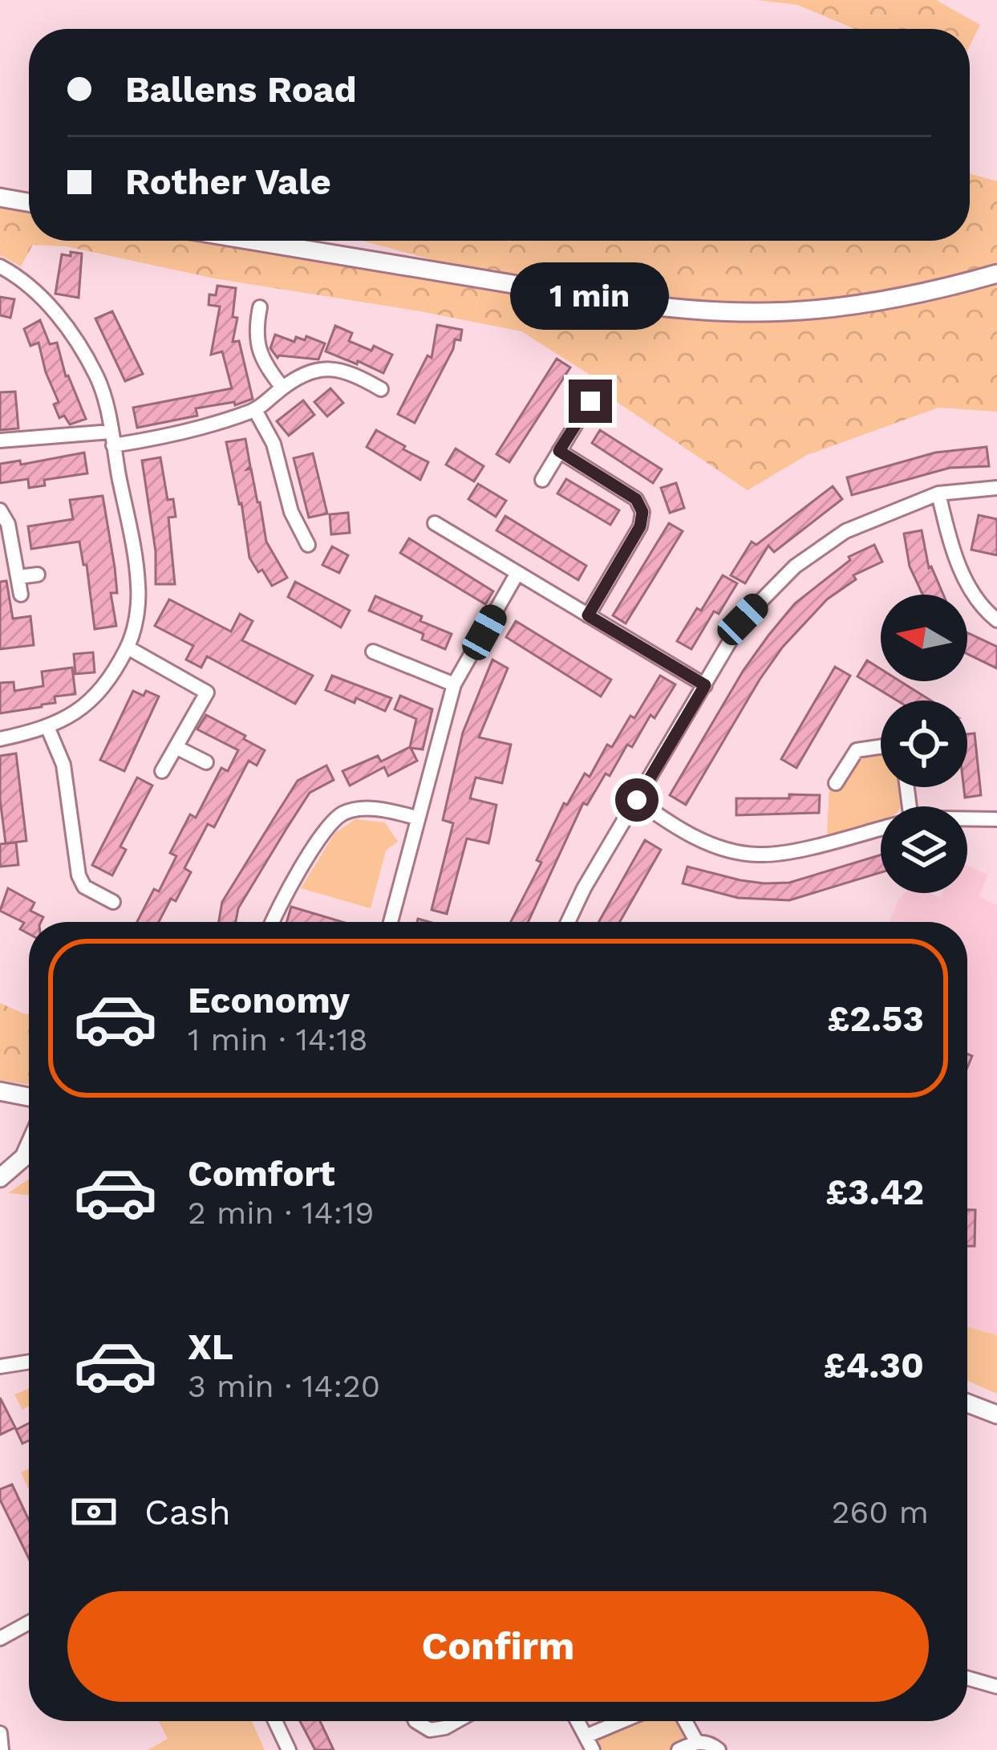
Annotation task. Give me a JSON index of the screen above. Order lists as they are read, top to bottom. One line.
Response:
{"north":"left","page":{"banner":["Ballens Road","Rother Vale"],"bubble":"1 min","list":[{"name":"Economy","note":"1 min · 14:18","value":"£2.53"},{"name":"Comfort","note":"2 min · 14:19","value":"£3.42"},{"name":"XL","note":"3 min · 14:20","value":"£4.30"}],"pay":["Cash","260 m"],"buttons":"Confirm"}}
